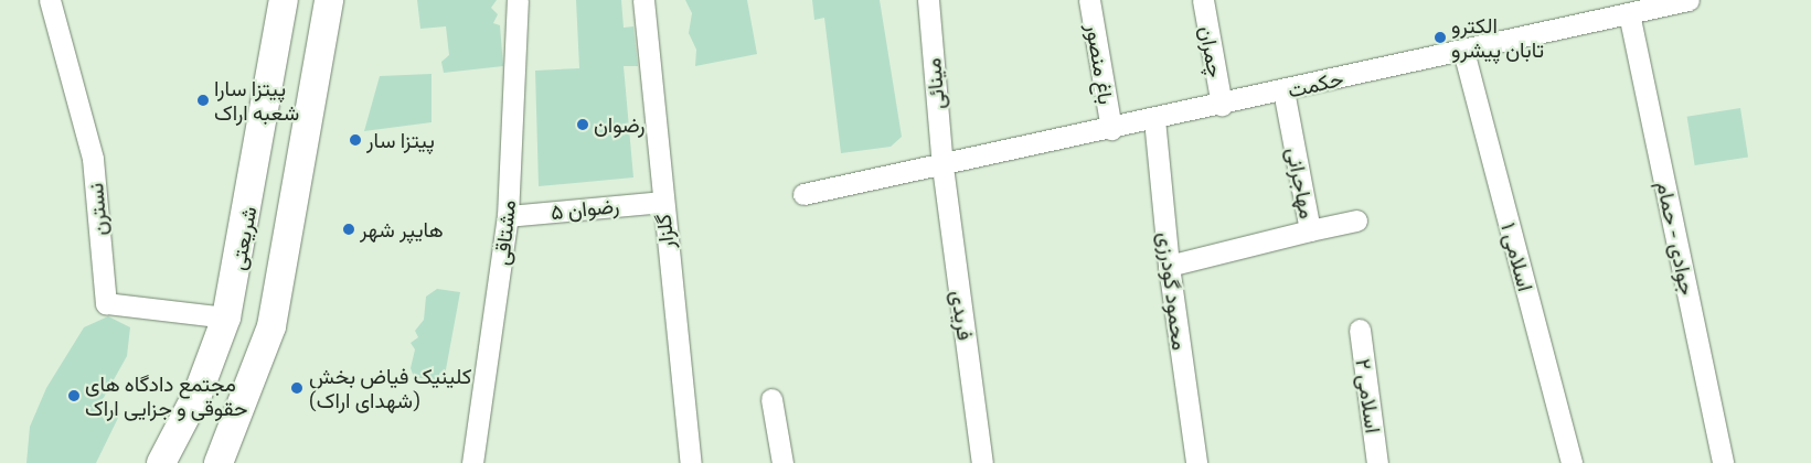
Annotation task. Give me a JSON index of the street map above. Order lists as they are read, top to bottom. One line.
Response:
{"streets":{"main road":["شریعتی"],"street":["چمران","باغ منصور","مینائی","حکمت","مهاجرانی","رضوان ۵","نسترن","گلزار","مشتاقی","جوادی - حمام","اسلامی ۱","محمود گودرزی","فریدی","اسلامی ۲"]},"crossings":[["چمران","حکمت"],["باغ منصور","حکمت"],["مینائی","حکمت"],["مینائی","فریدی"],["حکمت","مهاجرانی"],["حکمت","جوادی - حمام"],["حکمت","اسلامی ۱"],["حکمت","محمود گودرزی"],["حکمت","فریدی"],["مهاجرانی","محمود گودرزی"],["رضوان ۵","گلزار"],["رضوان ۵","مشتاقی"],["نسترن","شریعتی"]],"places":["الکترو تابان پیشرو","پیتزا سارا شعبه اراک","رضوان","پیتزا سار","هایپر شهر","کلینیک فیاض بخش (شهدای اراک)","مجتمع دادگاه های حقوقی و جزایی اراک"]}
